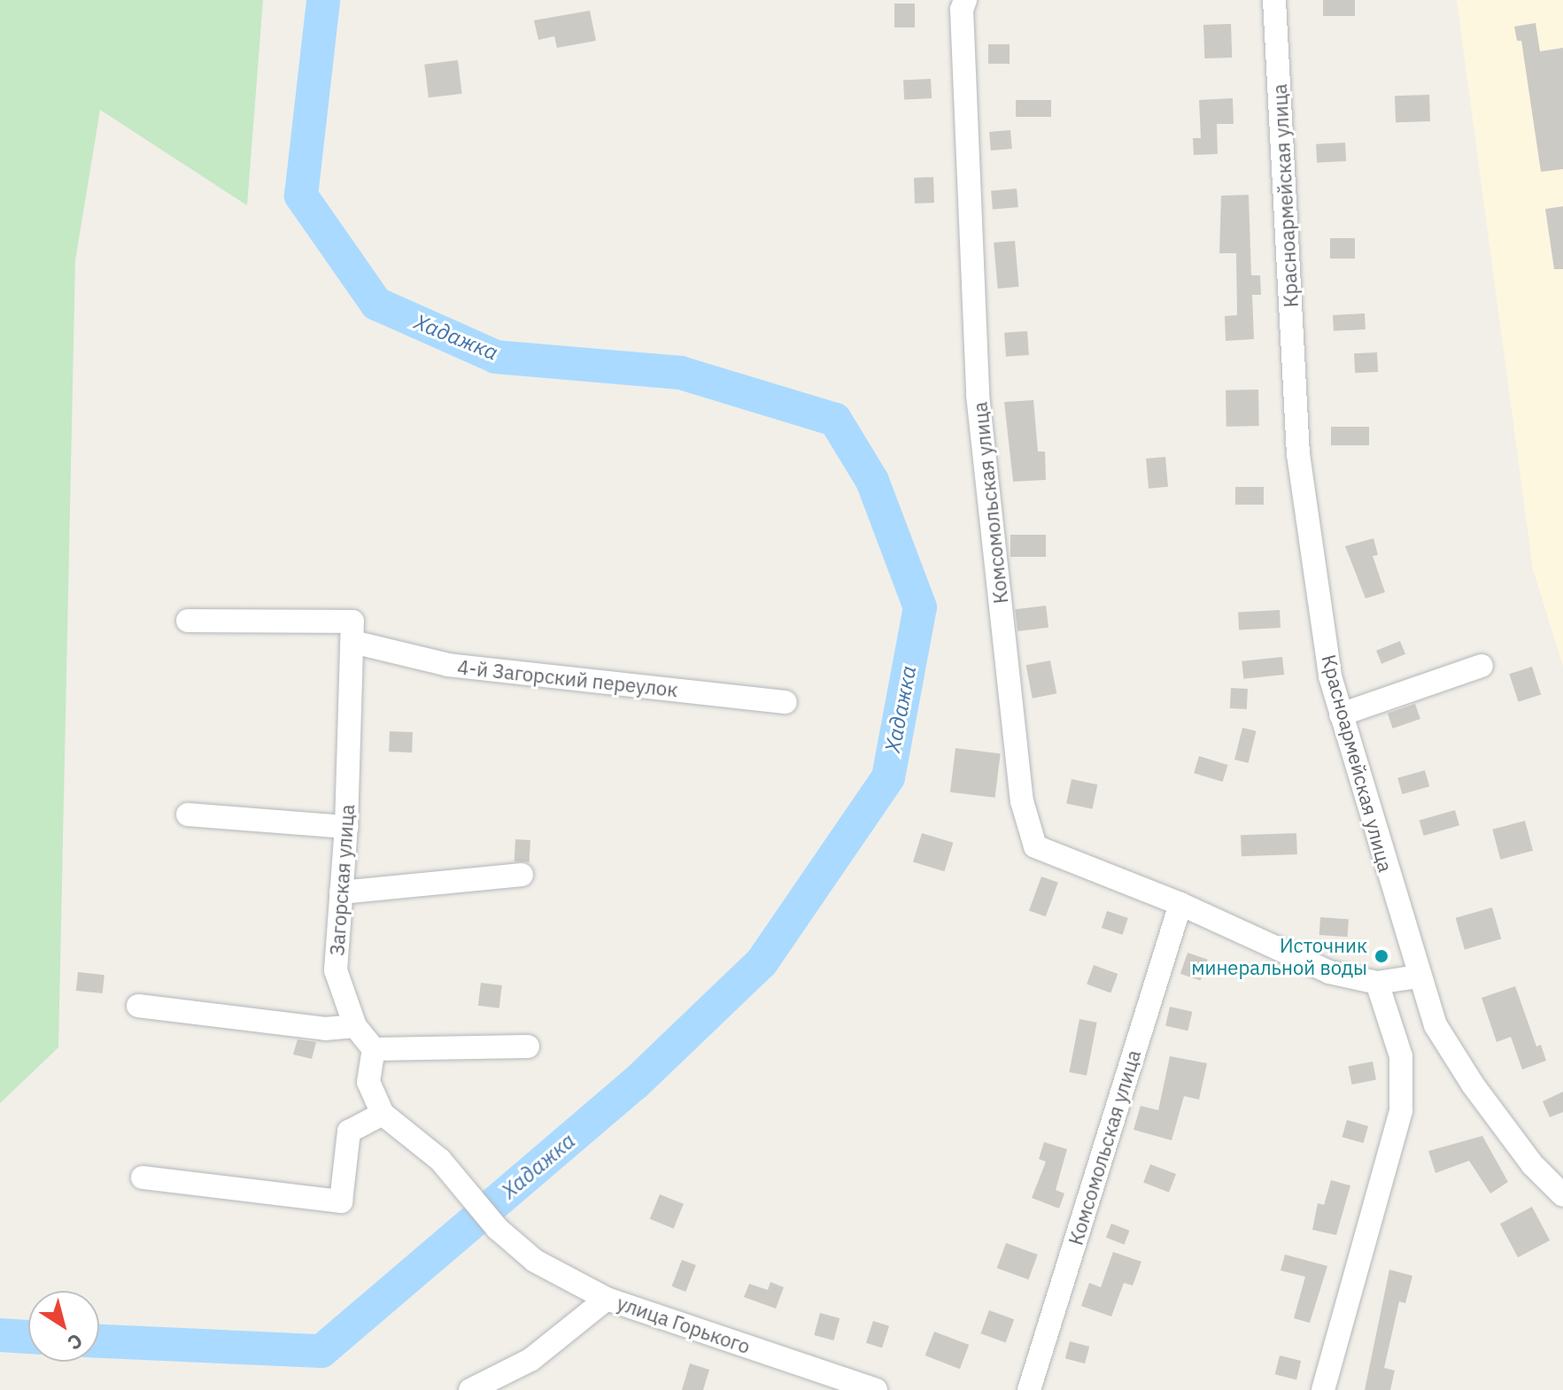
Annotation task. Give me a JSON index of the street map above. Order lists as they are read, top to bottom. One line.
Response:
{"streets":{"street":["Красноармейская улица","Комсомольская улица","4-й Загорский переулок","Загорская улица","улица Горького"]},"crossings":[["4-й Загорский переулок","Загорская улица"]],"water":["Хадажка"],"places":["Источник минеральной воды"],"north":"bottom right"}
